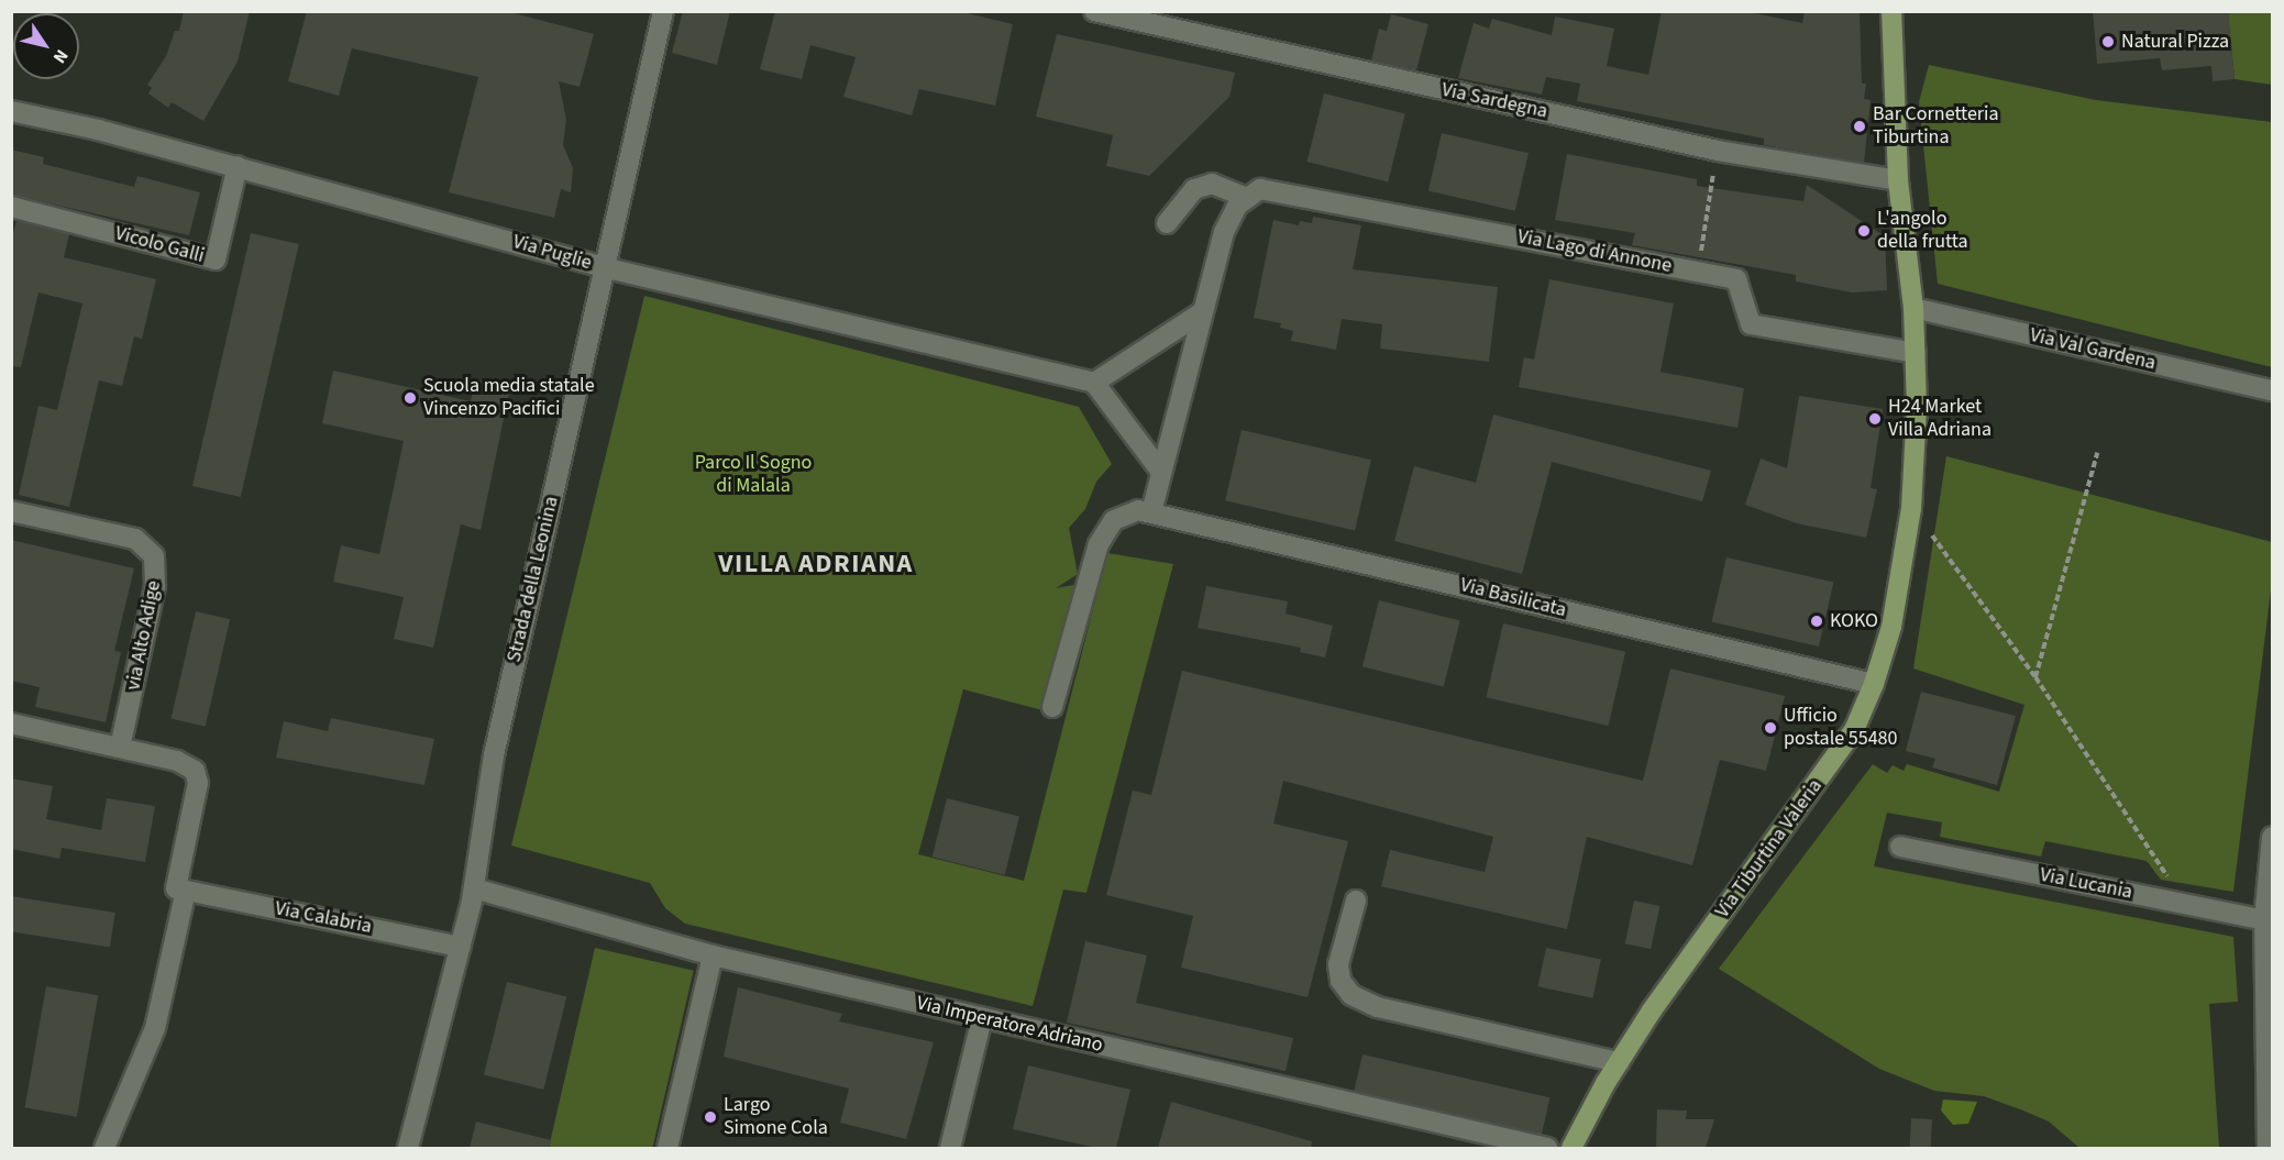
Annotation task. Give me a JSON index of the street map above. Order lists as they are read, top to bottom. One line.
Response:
{"streets":{"main road":["Via Tiburtina Valeria"],"street":["Via Sardegna","Vicolo Galli","Via Lago di Annone","Via Puglie","Via Val Gardena","Strada della Leonina","Via Basilicata","via Alto Adige","Via Lucania","Via Calabria","Via Imperatore Adriano"]},"crossings":[["Via Sardegna","Via Tiburtina Valeria"],["Vicolo Galli","Via Puglie"],["Via Lago di Annone","Via Tiburtina Valeria"],["Via Puglie","Strada della Leonina"],["Via Val Gardena","Via Tiburtina Valeria"],["Strada della Leonina","Via Calabria"],["Strada della Leonina","Via Imperatore Adriano"],["Via Basilicata","Via Tiburtina Valeria"]],"districts":["VILLA ADRIANA"],"parks":["Parco Il Sogno di Malala"],"places":["Natural Pizza","Bar Cornetteria Tiburtina","L'angolo della frutta","Scuola media statale Vincenzo Pacifici","H24 Market Villa Adriana","KOKO","Ufficio postale 55480","Largo Simone Cola"],"north":"bottom right"}
